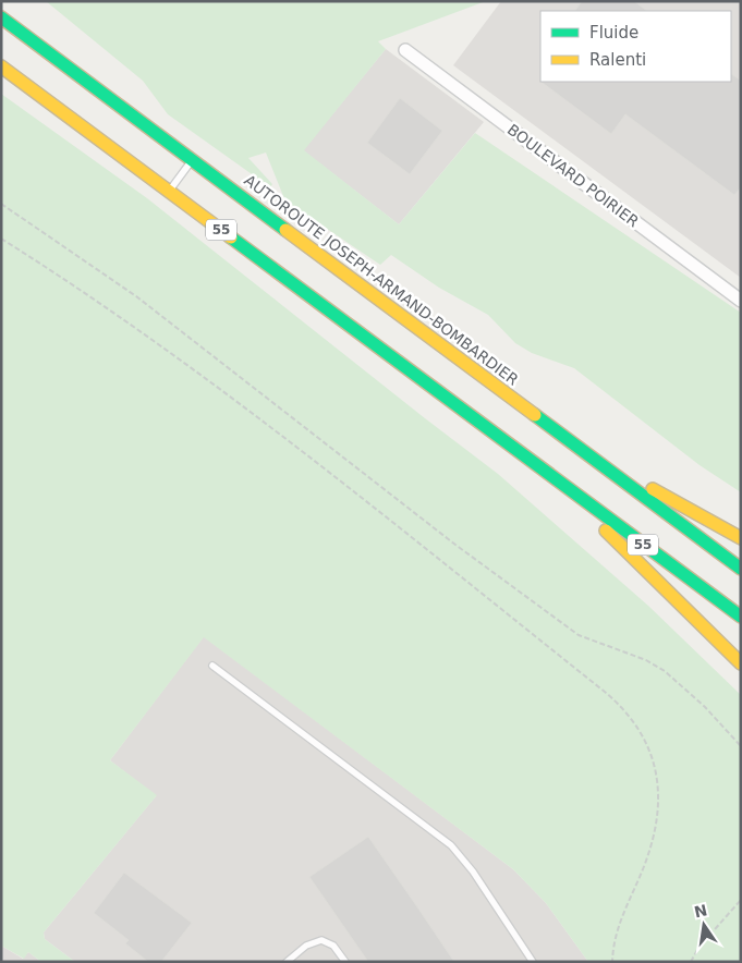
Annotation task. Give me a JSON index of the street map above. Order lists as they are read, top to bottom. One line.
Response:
{"streets":{"highway":["55","AUTOROUTE JOSEPH-ARMAND-BOMBARDIER"],"street":["BOULEVARD POIRIER"]},"legend":["Fluide","Ralenti"],"north":"top"}
